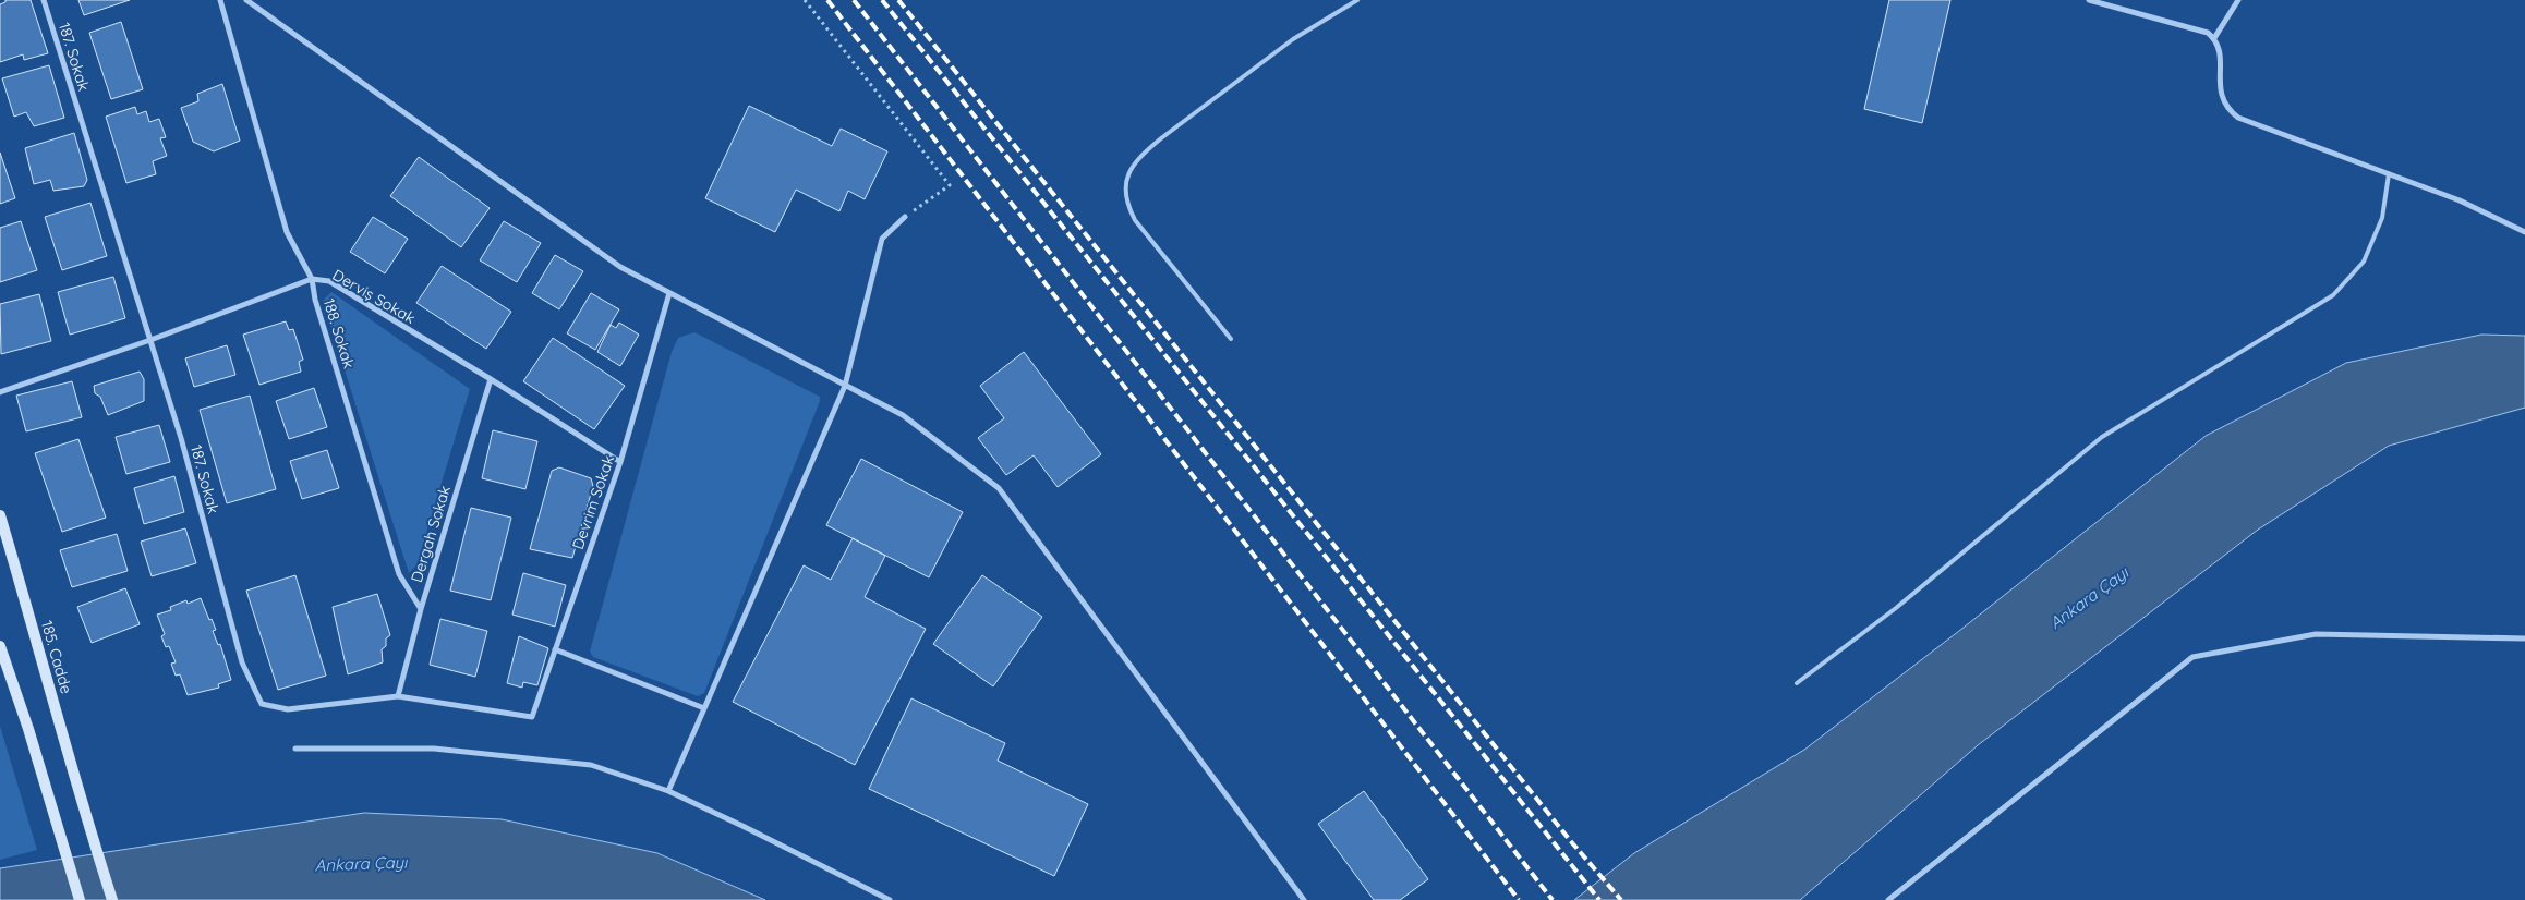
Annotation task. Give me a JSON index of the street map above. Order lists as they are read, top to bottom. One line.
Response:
{"streets":{"street":["187. Sokak","Derviş Sokak","188. Sokak","Devrim Sokak","Dergah Sokak","185. Cadde"]},"crossings":[["187. Sokak","Derviş Sokak"],["187. Sokak","Devrim Sokak"],["187. Sokak","Dergah Sokak"],["Derviş Sokak","188. Sokak"],["Derviş Sokak","Devrim Sokak"],["Derviş Sokak","Dergah Sokak"],["188. Sokak","Dergah Sokak"]],"water":["Ankara Çayı"]}
